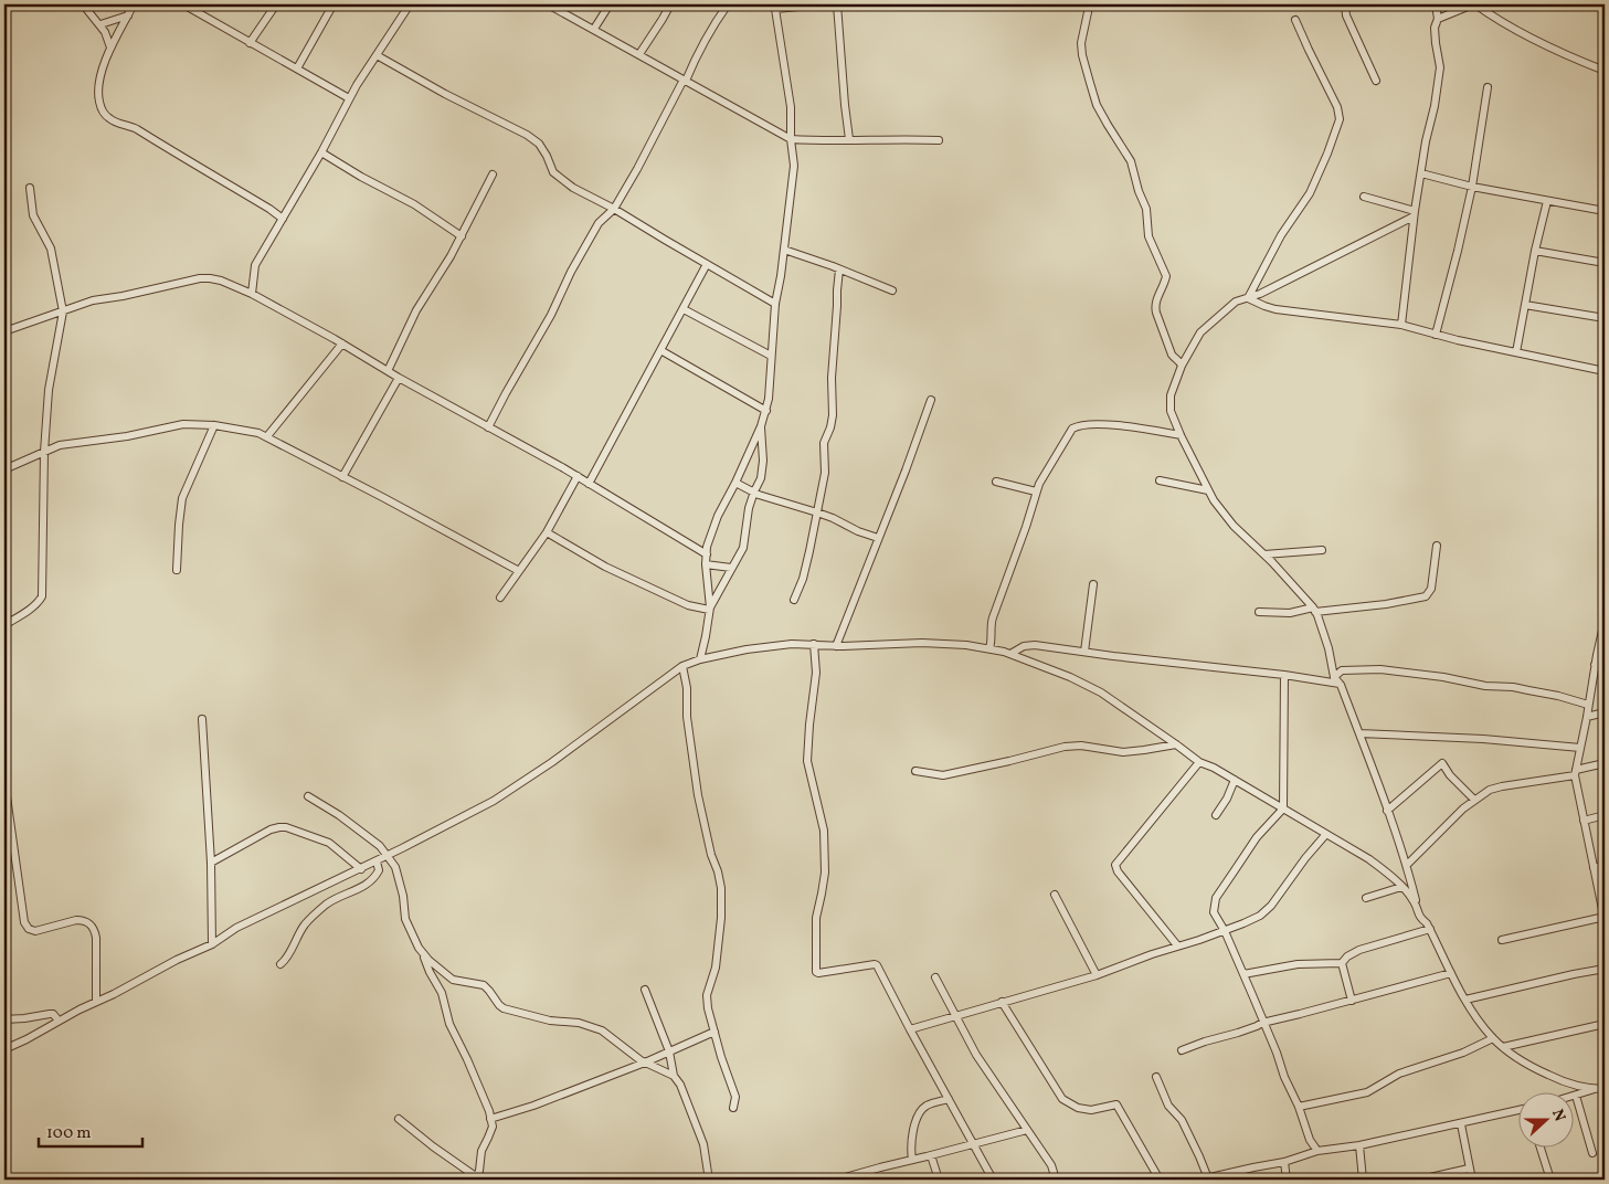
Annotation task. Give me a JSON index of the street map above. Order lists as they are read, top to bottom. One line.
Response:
{"scale_bar":"100 m","north":"right"}
